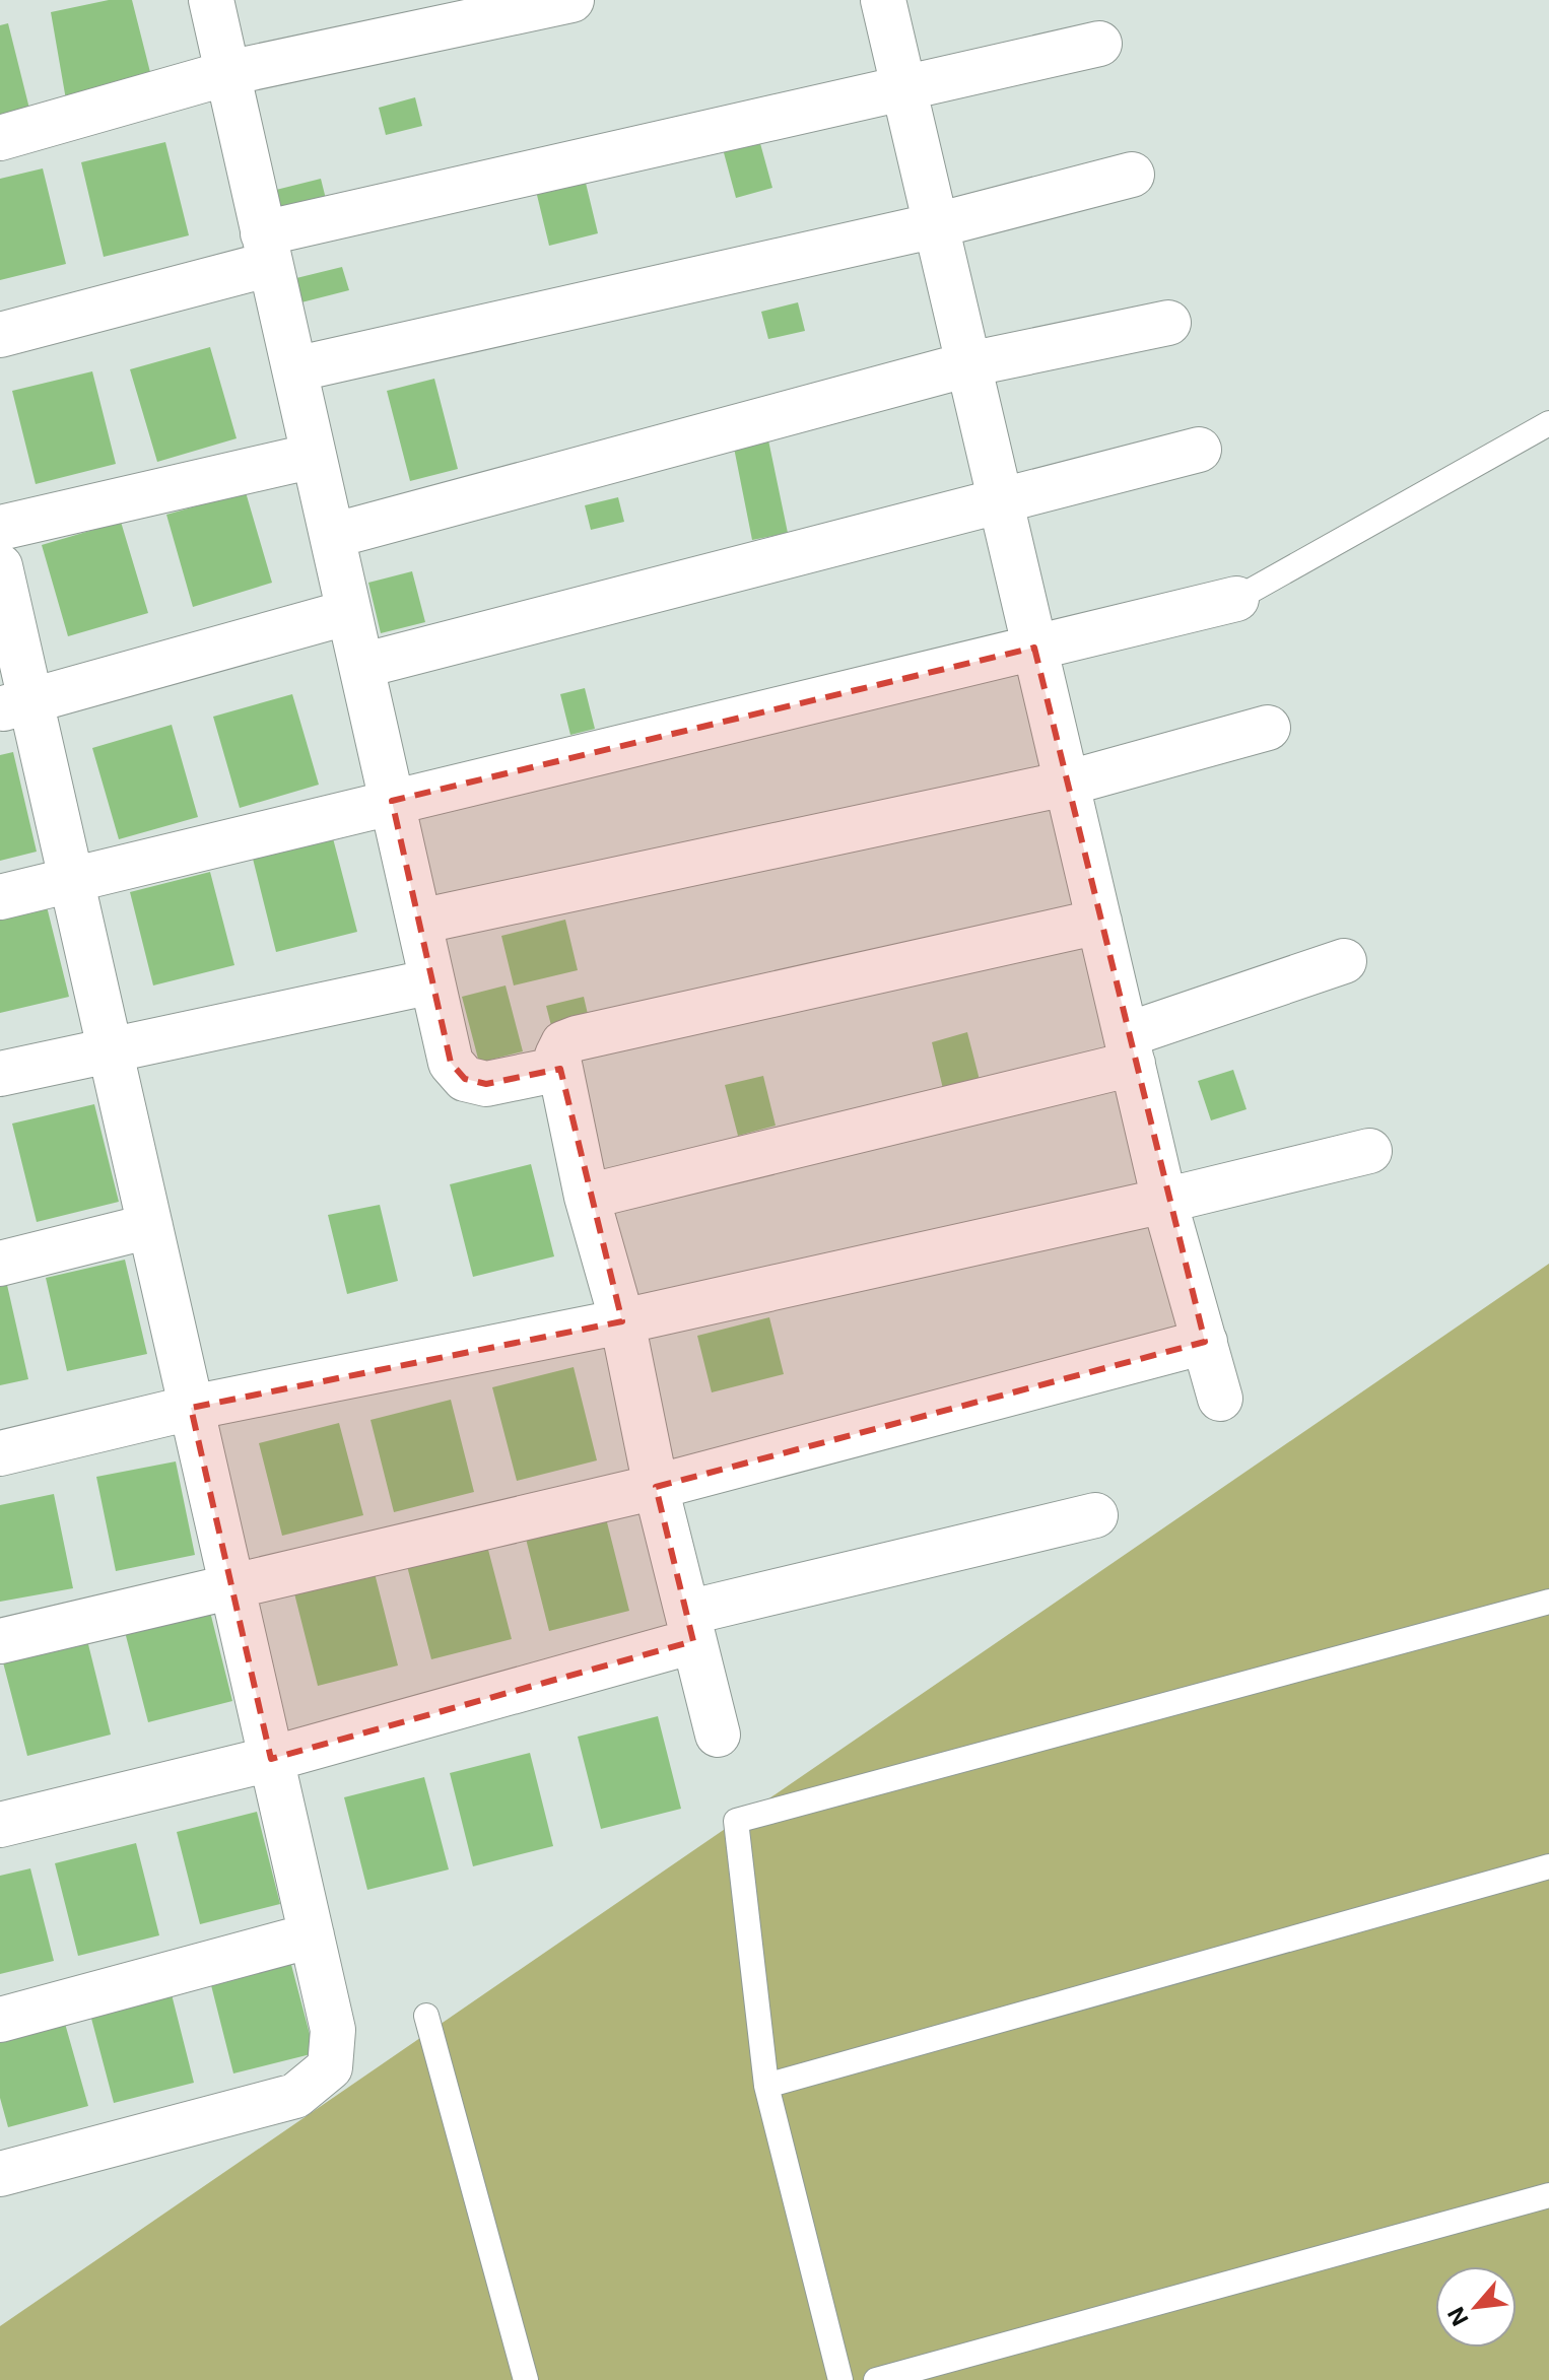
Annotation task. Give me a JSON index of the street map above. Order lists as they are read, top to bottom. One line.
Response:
{"north":"bottom left"}
